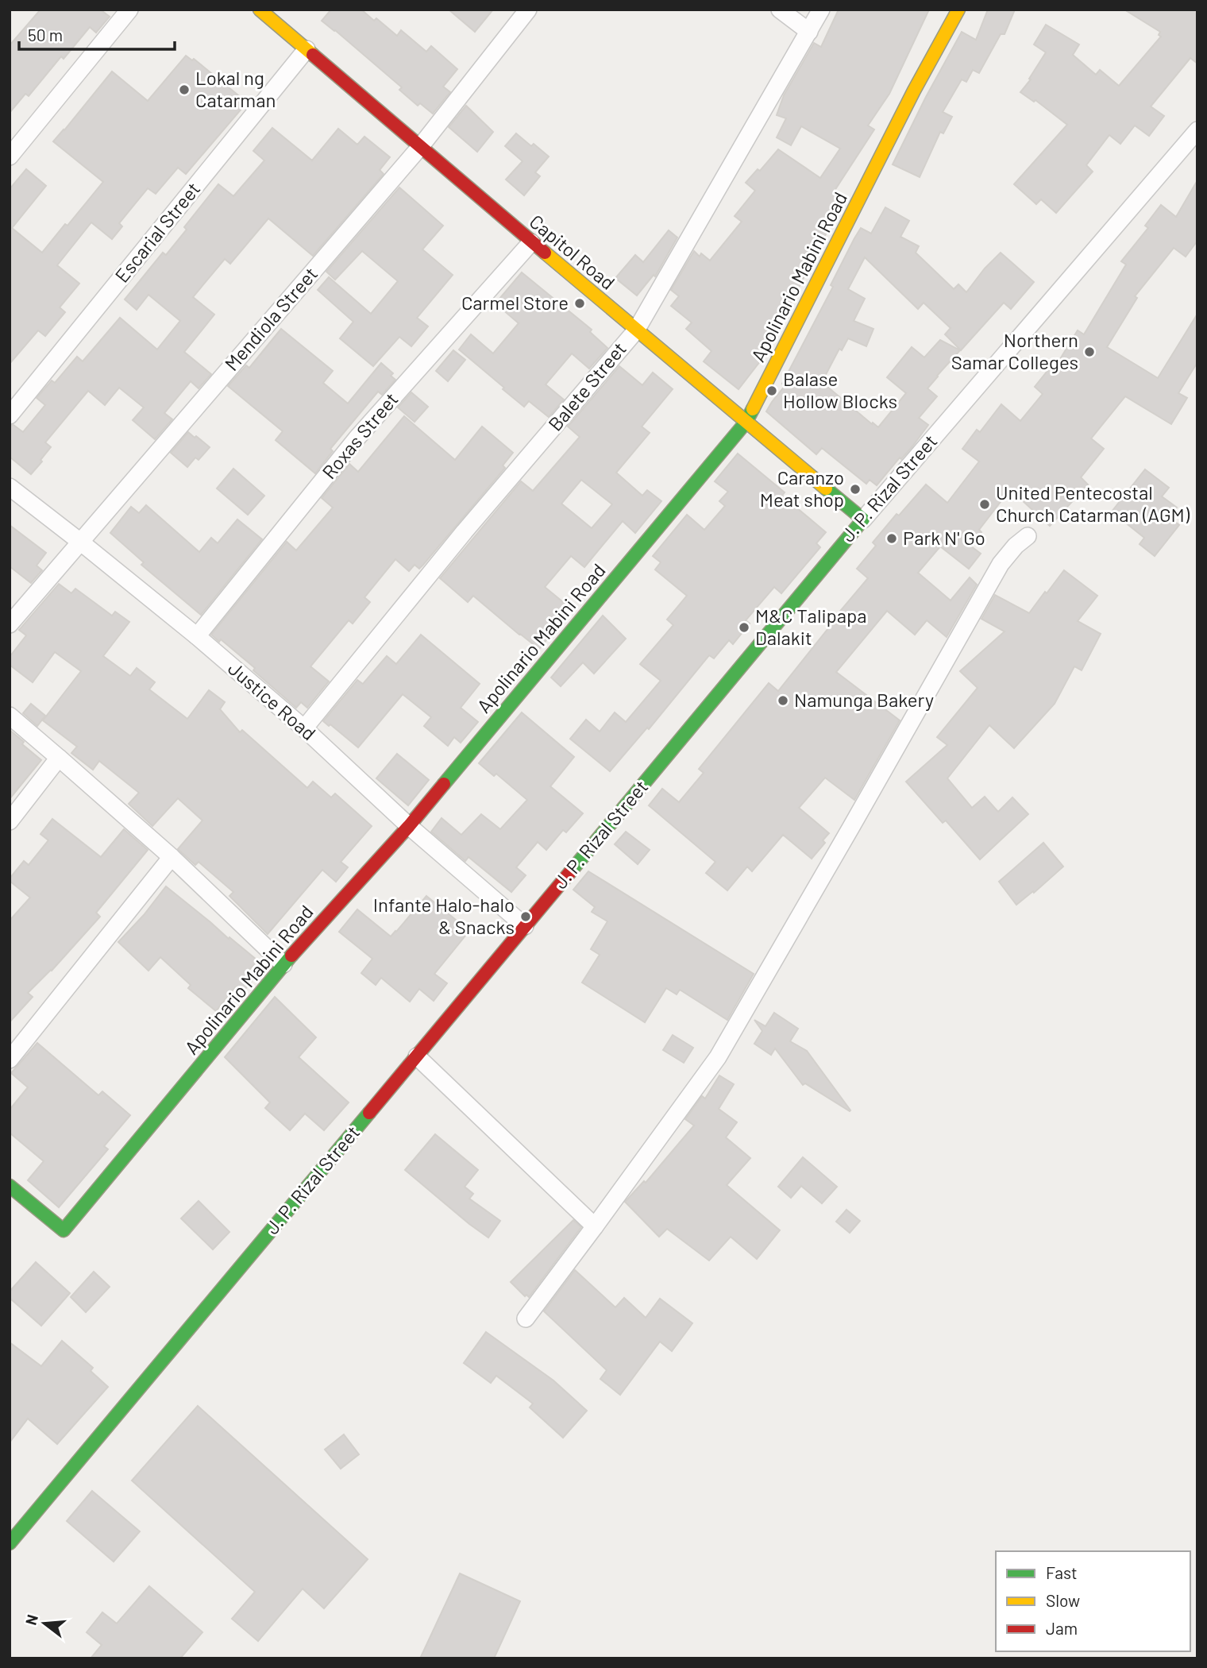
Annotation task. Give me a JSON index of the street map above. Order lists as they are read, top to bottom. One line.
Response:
{"streets":{"street":["Escarial Street","Capitol Road","Apolinario Mabini Road","Mendiola Street","Balete Street","Roxas Street","J. P. Rizal Street","Justice Road"]},"crossings":[["Escarial Street","Capitol Road"],["Capitol Road","Apolinario Mabini Road"],["Capitol Road","Mendiola Street"],["Capitol Road","Balete Street"],["Capitol Road","Roxas Street"],["Capitol Road","J. P. Rizal Street"],["Apolinario Mabini Road","Justice Road"],["Mendiola Street","Justice Road"],["Balete Street","Justice Road"],["Roxas Street","Justice Road"],["J. P. Rizal Street","Justice Road"]],"places":["Lokal ng Catarman","Carmel Store","Northern Samar Colleges","Balase Hollow Blocks","Caranzo Meat shop","United Pentecostal Church Catarman (AGM)","Park N' Go","M&C Talipapa Dalakit","Namunga Bakery","Infante Halo-halo & Snacks"],"legend":["Fast","Slow","Jam"],"scale_bar":"50 m","north":"left"}
